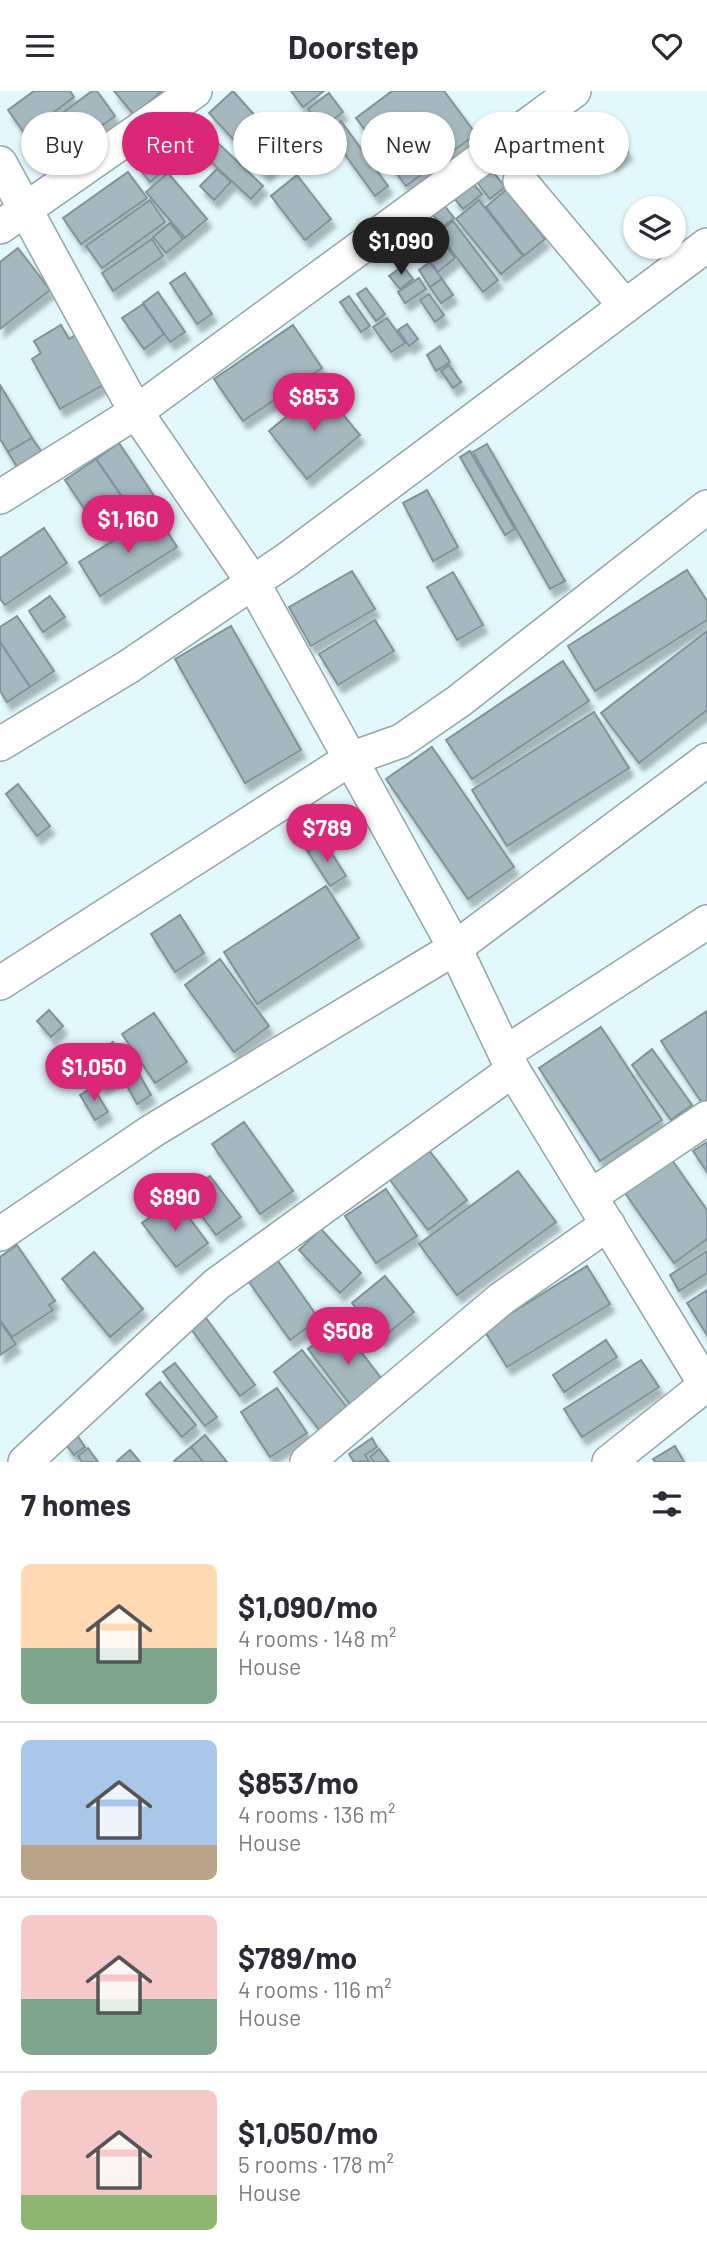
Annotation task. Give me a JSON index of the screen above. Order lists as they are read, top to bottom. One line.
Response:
{"page":{"header":"Doorstep","chip":["Buy","Rent","Filters","New","Apartment"],"price":["$1,090","$853","$1,160","$789","$1,050","$890","$508"],"heading":"7 homes","list":[{"name":"$1,090/mo","note":"4 rooms · 148 m² · House"},{"name":"$853/mo","note":"4 rooms · 136 m² · House"},{"name":"$789/mo","note":"4 rooms · 116 m² · House"},{"name":"$1,050/mo","note":"5 rooms · 178 m² · House"}]}}
